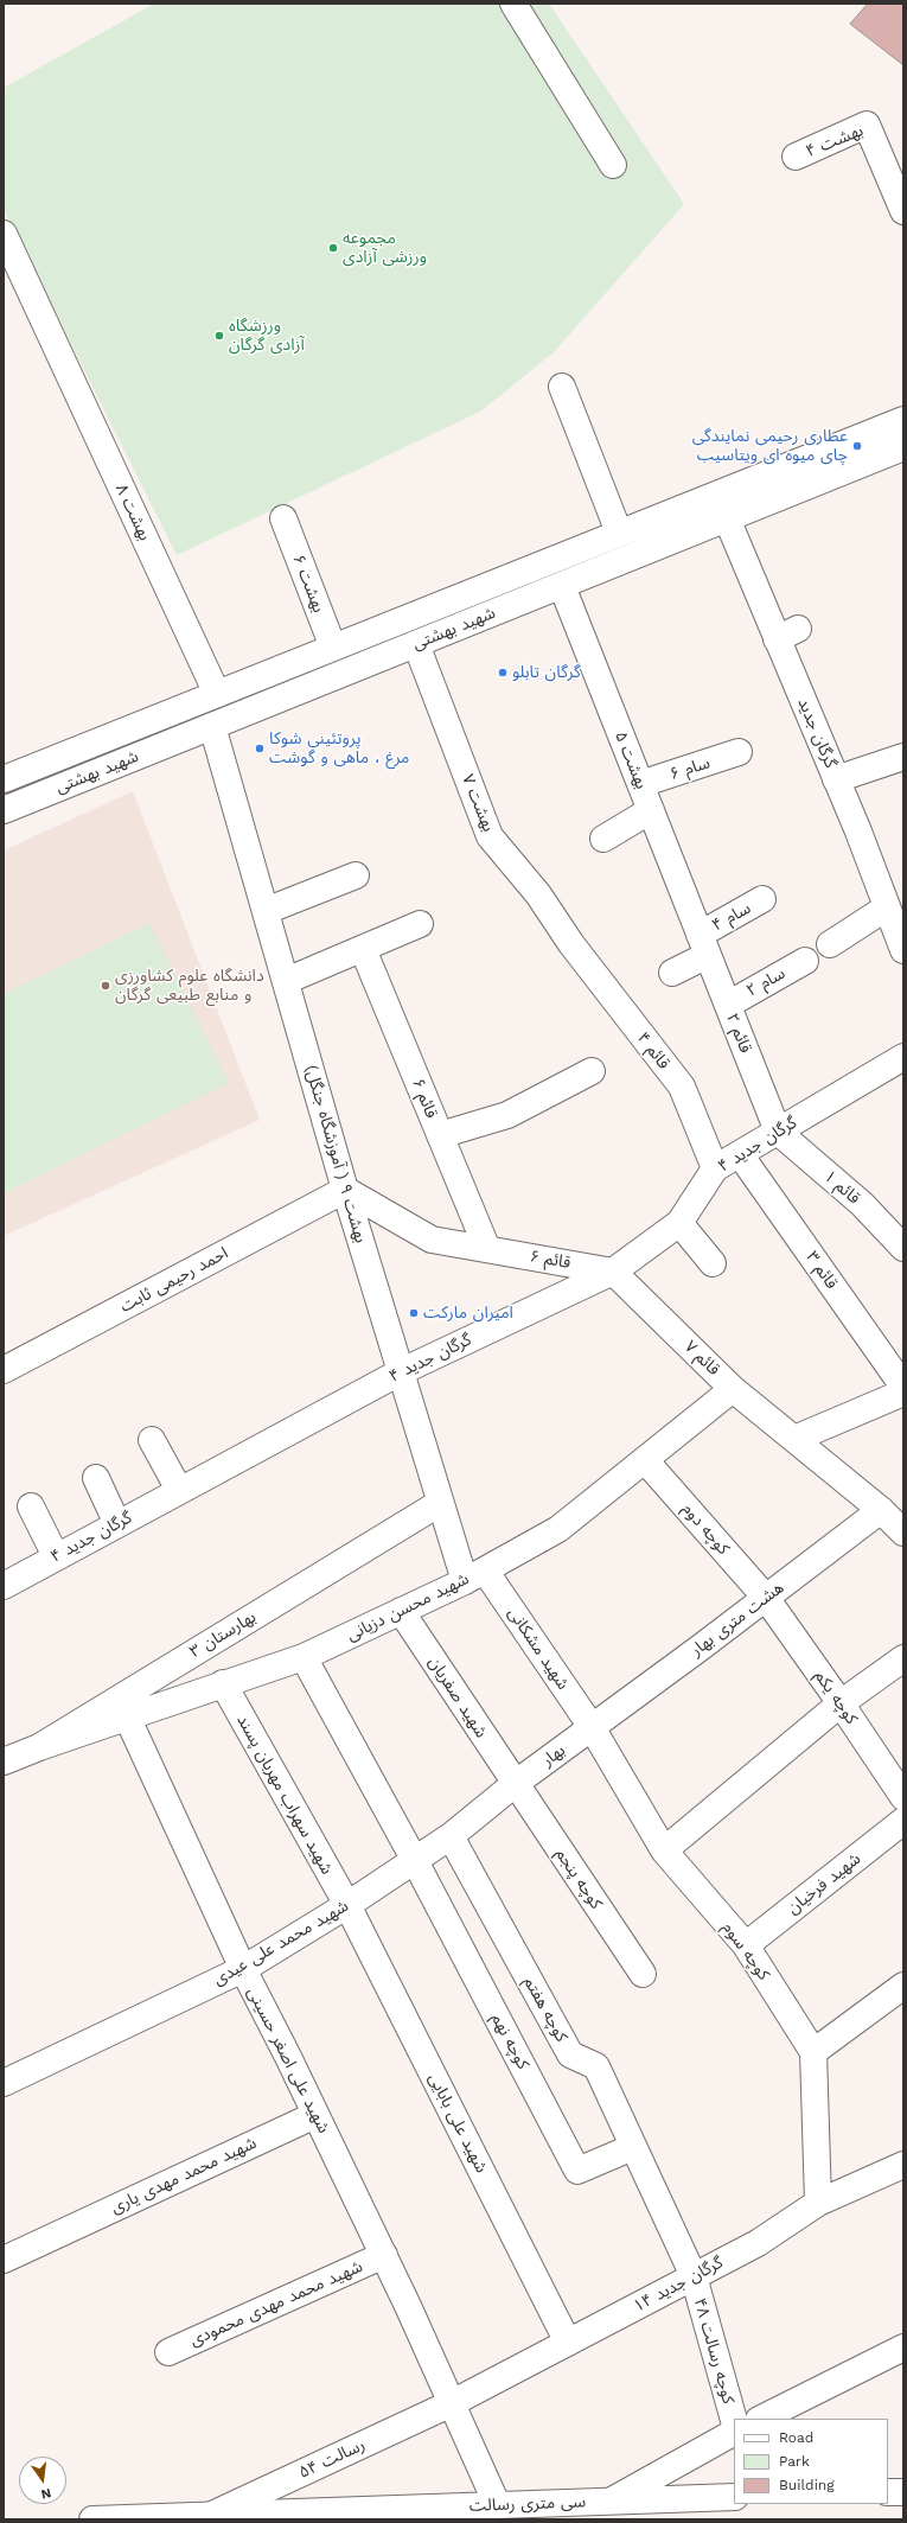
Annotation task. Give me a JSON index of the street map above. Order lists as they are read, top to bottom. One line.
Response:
{"streets":{"street":["۴ بهشت","۸ بهشت","۶ بهشت","شهید بهشتی","گرگان جدید","بهشت ۵","۶ سام","بهشت ۷","۴ سام","۲ سام","۲ قائم","قائم ۴","قائم ۶","گرگان جدید ۴","بهشت ۹ ( آموزشگاه جنگل)","۱ قائم","۶ قائم","۳ قائم","احمد رحیمی ثابت","۷ قائم","کوچه دوم","شهید محسن دزیانی","هشت متری بهار","بهارستان ۳","شهید مشکانی","شهید صفریان","کوچه یکم","بهار","شهید سهراب مهربان پسند","کوچه پنجم","شهید فرخیان","شهید محمد علی عیدی","کوچه سوم","کوچه هفتم","کوچه نهم","شهید علی اصغر حسینی","شهید علی بابایی","شهید محمد مهدی یاری","گرگان جدید ۱۴","شهید محمد مهدی محمودی","کوچه رسالت ۴۸","۵۴ رسالت","سی متری رسالت"]},"crossings":[["۸ بهشت","شهید بهشتی"],["۶ بهشت","شهید بهشتی"],["شهید بهشتی","گرگان جدید"],["شهید بهشتی","بهشت ۵"],["شهید بهشتی","بهشت ۷"],["شهید بهشتی","بهشت ۹ ( آموزشگاه جنگل)"],["بهشت ۵","۶ سام"],["بهشت ۵","۴ سام"],["بهشت ۵","۲ قائم"],["بهشت ۷","قائم ۴"],["۴ سام","۲ قائم"],["۲ سام","۲ قائم"],["۲ قائم","گرگان جدید ۴"],["۲ قائم","۱ قائم"],["قائم ۴","گرگان جدید ۴"],["قائم ۶","۶ قائم"],["گرگان جدید ۴","بهشت ۹ ( آموزشگاه جنگل)"],["گرگان جدید ۴","۱ قائم"],["گرگان جدید ۴","۶ قائم"],["گرگان جدید ۴","۳ قائم"],["گرگان جدید ۴","۷ قائم"],["بهشت ۹ ( آموزشگاه جنگل)","۶ قائم"],["بهشت ۹ ( آموزشگاه جنگل)","احمد رحیمی ثابت"],["بهشت ۹ ( آموزشگاه جنگل)","شهید محسن دزیانی"],["بهشت ۹ ( آموزشگاه جنگل)","بهارستان ۳"],["بهشت ۹ ( آموزشگاه جنگل)","شهید مشکانی"],["۶ قائم","احمد رحیمی ثابت"],["۶ قائم","۷ قائم"],["۷ قائم","شهید محسن دزیانی"],["۷ قائم","هشت متری بهار"],["کوچه دوم","شهید محسن دزیانی"],["کوچه دوم","هشت متری بهار"],["کوچه دوم","کوچه یکم"],["شهید محسن دزیانی","بهارستان ۳"],["شهید محسن دزیانی","شهید مشکانی"],["شهید محسن دزیانی","شهید صفریان"],["شهید محسن دزیانی","شهید سهراب مهربان پسند"],["شهید محسن دزیانی","شهید علی اصغر حسینی"],["هشت متری بهار","شهید مشکانی"],["هشت متری بهار","کوچه یکم"],["هشت متری بهار","بهار"],["هشت متری بهار","کوچه سوم"],["شهید مشکانی","بهار"],["شهید مشکانی","کوچه سوم"],["شهید صفریان","بهار"],["شهید صفریان","کوچه پنجم"],["شهید صفریان","شهید محمد علی عیدی"],["بهار","کوچه پنجم"],["بهار","شهید محمد علی عیدی"],["بهار","کوچه سوم"],["شهید سهراب مهربان پسند","شهید محمد علی عیدی"],["شهید سهراب مهربان پسند","شهید علی بابایی"],["کوچه پنجم","شهید محمد علی عیدی"],["شهید فرخیان","کوچه سوم"],["شهید محمد علی عیدی","کوچه هفتم"],["شهید محمد علی عیدی","کوچه نهم"],["شهید محمد علی عیدی","شهید علی اصغر حسینی"],["شهید محمد علی عیدی","شهید علی بابایی"],["کوچه هفتم","کوچه نهم"],["کوچه هفتم","گرگان جدید ۱۴"],["کوچه هفتم","کوچه رسالت ۴۸"],["شهید علی اصغر حسینی","شهید محمد مهدی یاری"],["شهید علی اصغر حسینی","گرگان جدید ۱۴"],["شهید علی اصغر حسینی","شهید محمد مهدی محمودی"],["شهید علی اصغر حسینی","۵۴ رسالت"],["شهید علی اصغر حسینی","سی متری رسالت"],["شهید علی بابایی","گرگان جدید ۱۴"],["گرگان جدید ۱۴","کوچه رسالت ۴۸"],["گرگان جدید ۱۴","۵۴ رسالت"],["۵۴ رسالت","سی متری رسالت"]],"places":["مجموعه ورزشی آزادی","ورزشگاه آزادی گرگان","عطاری رحیمی نمایندگی چای میوه ای ویتاسیب","گرگان تابلو","پروتئینی شوکا مرغ‌ ، ماهی و گوشت","دانشگاه علوم کشاورزی و منابع طبیعی گرگان","امیران مارکت"],"legend":["Road","Park","Building"],"north":"bottom"}
